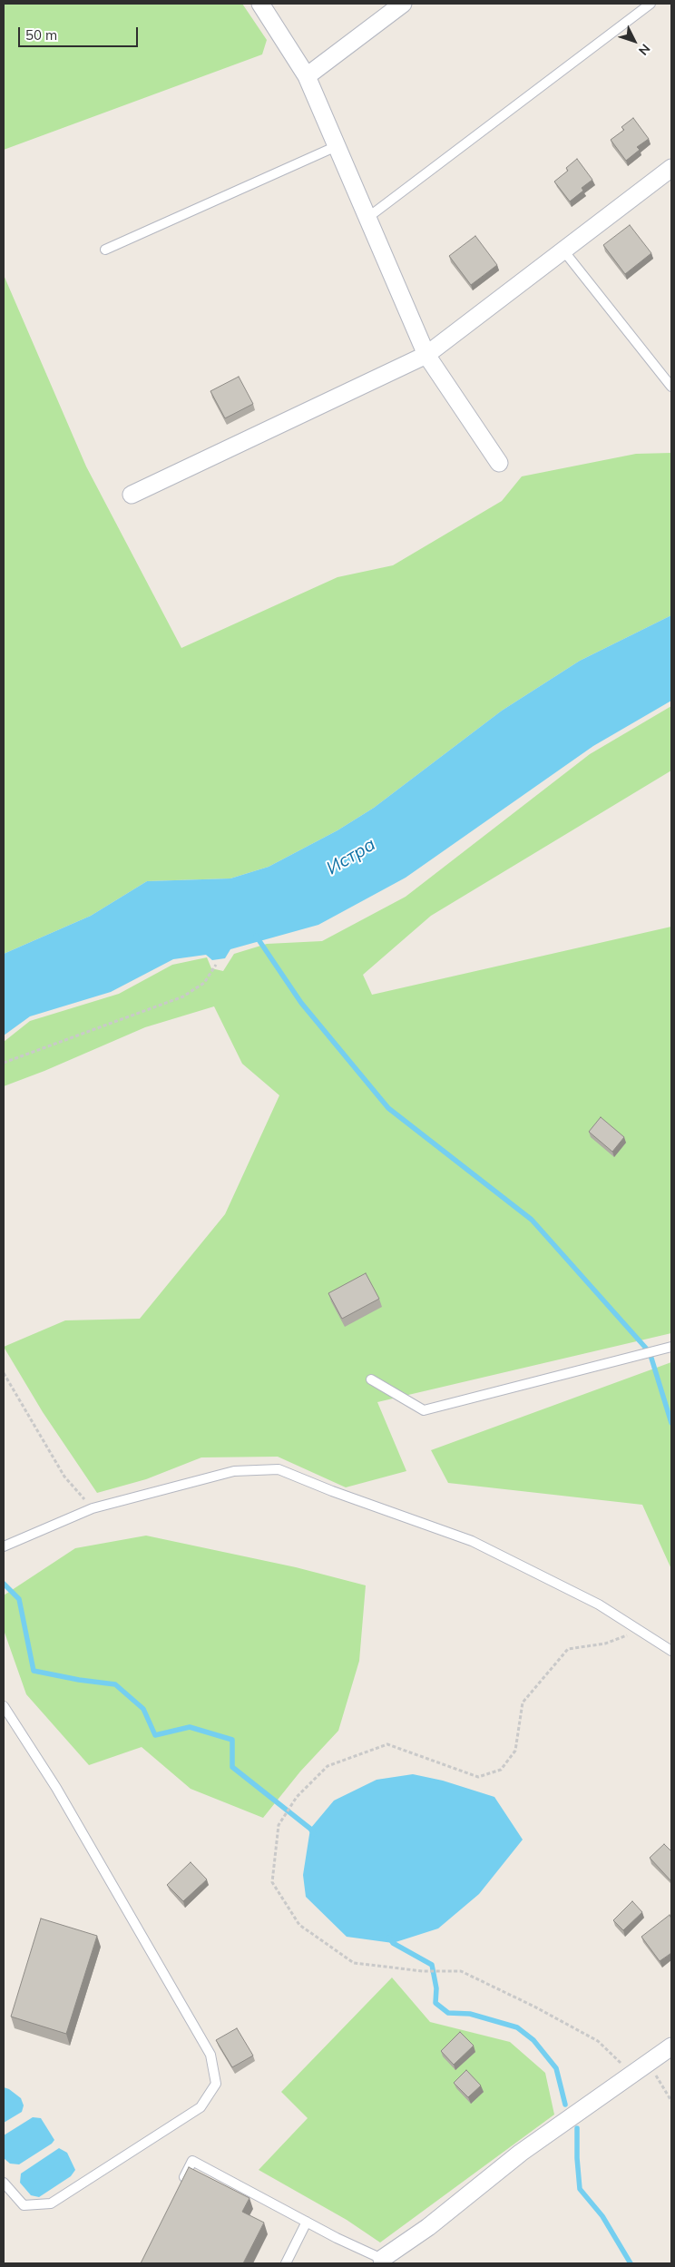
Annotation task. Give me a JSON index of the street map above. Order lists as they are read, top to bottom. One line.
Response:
{"water":["Истра"],"scale_bar":"50 m","north":"bottom right"}
